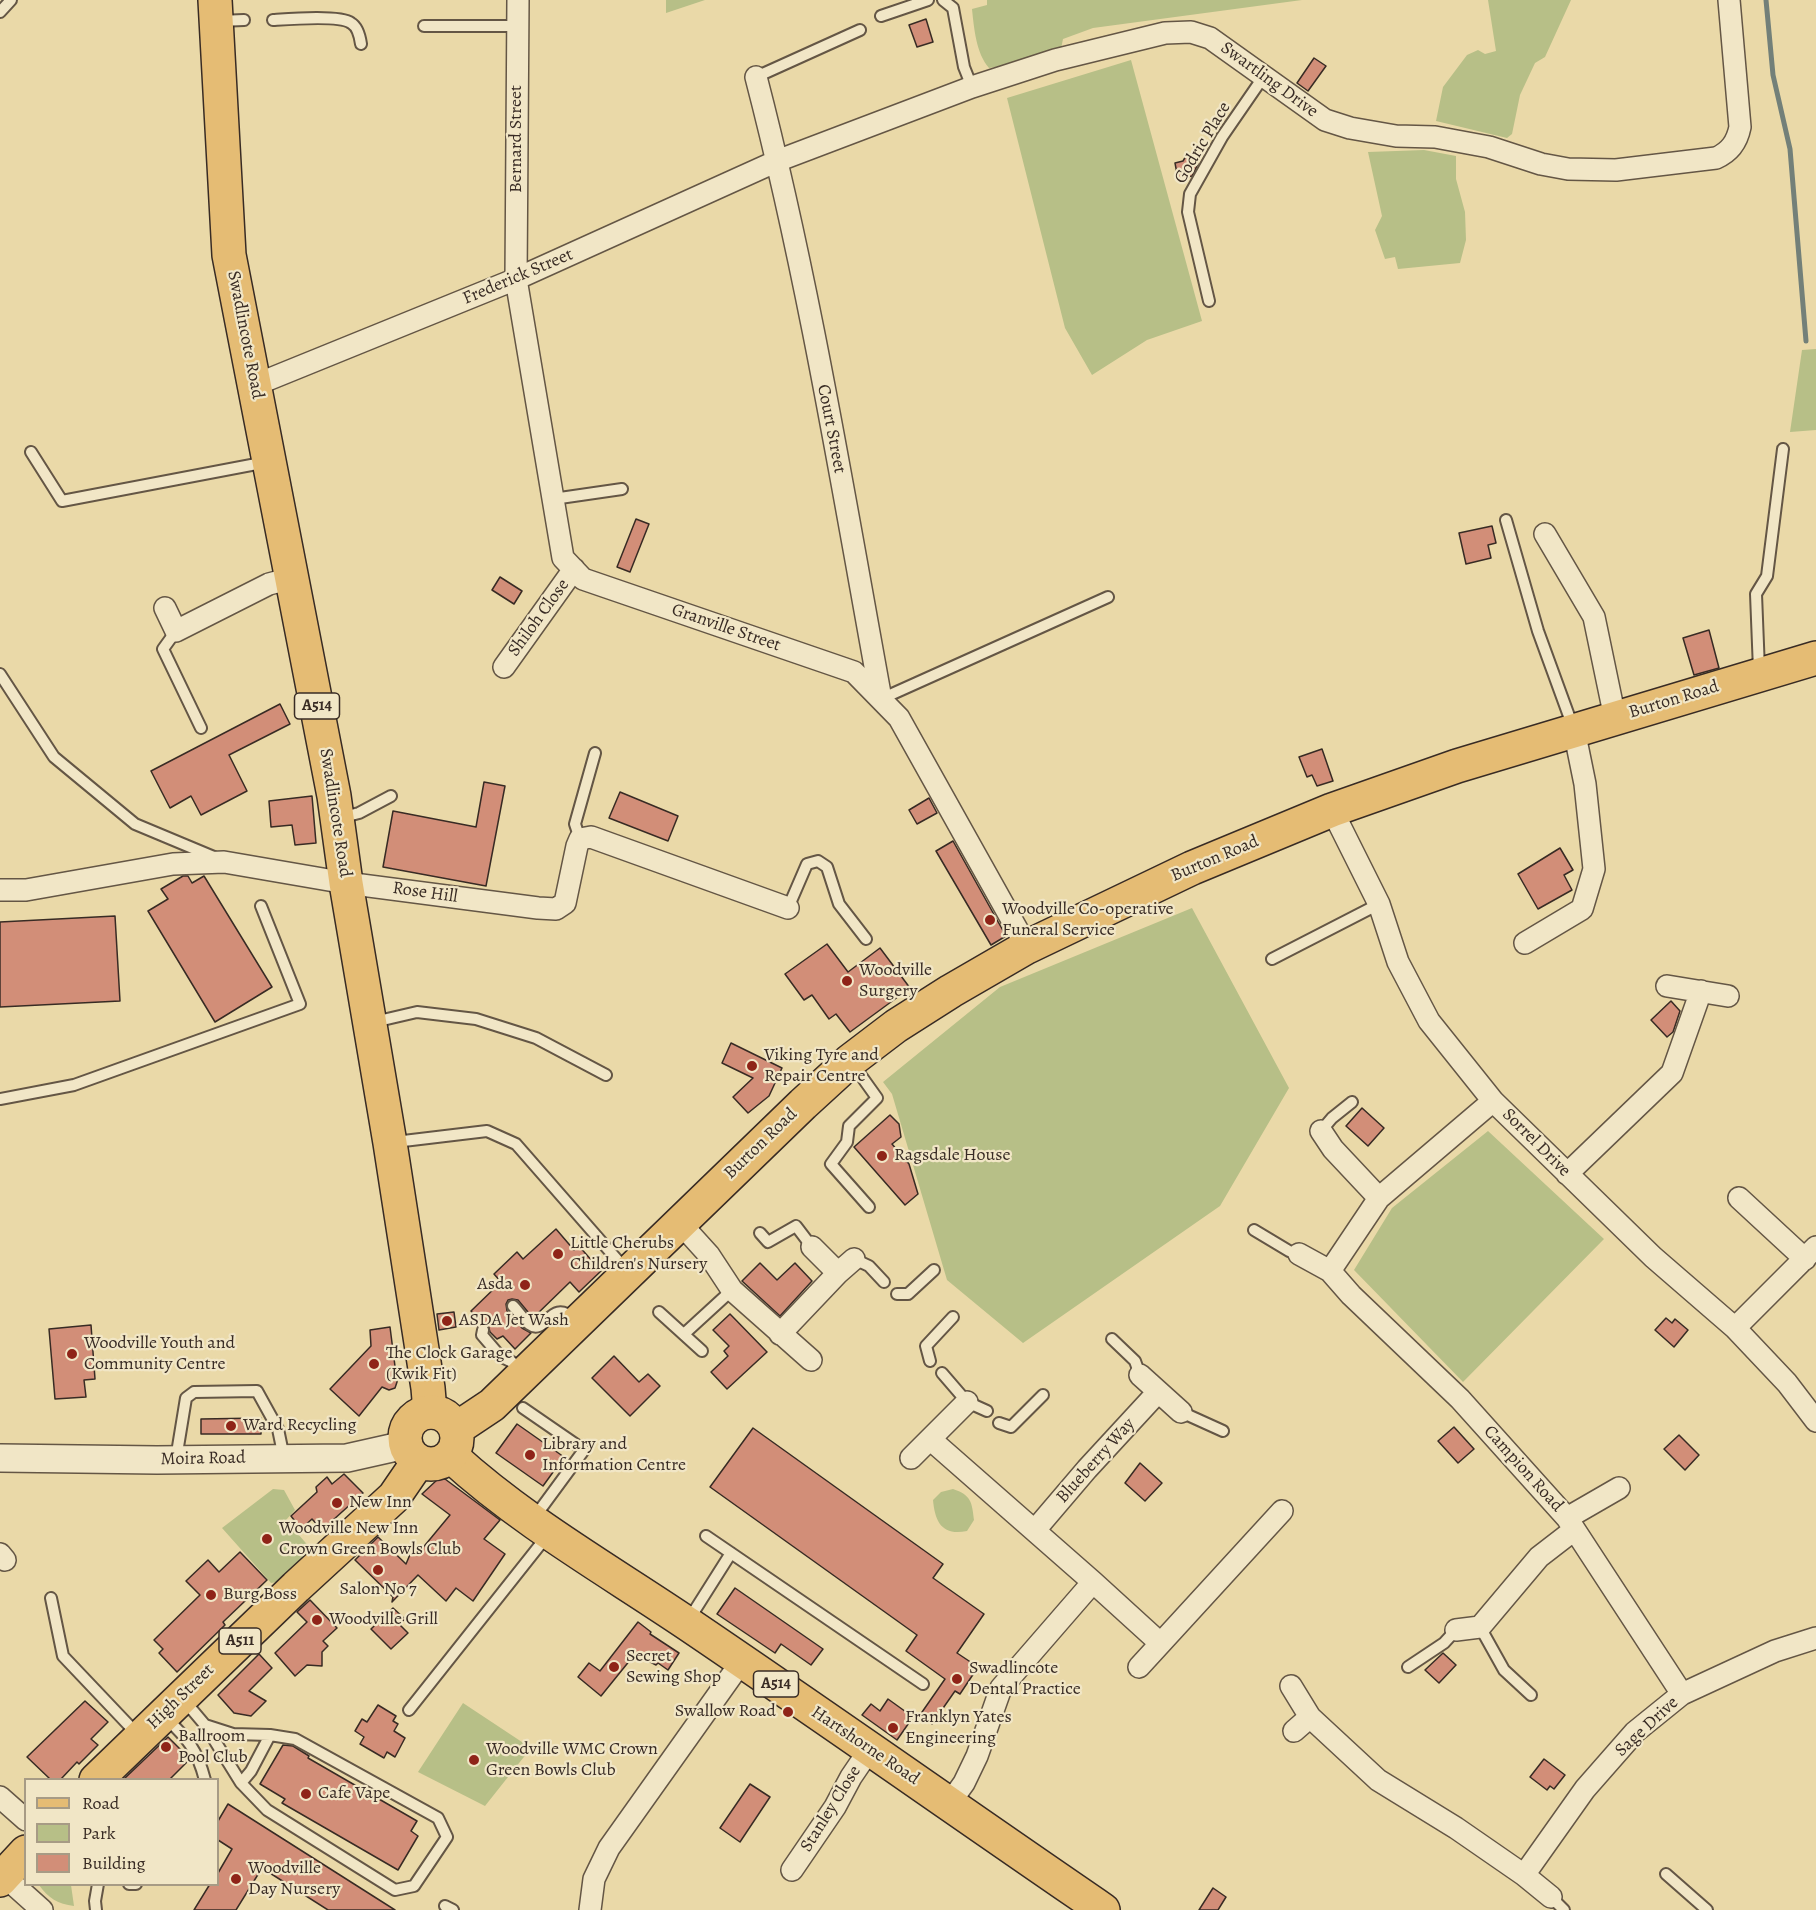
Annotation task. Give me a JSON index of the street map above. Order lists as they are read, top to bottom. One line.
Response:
{"streets":{"main road":["Swadlincote Road","Burton Road","A514","A511","High Street","Hartshorne Road"],"street":["Swartling Drive","Bernard Street","Frederick Street","Court Street","Shiloh Close","Granville Street","Rose Hill","Sorrel Drive","Moira Road","Blueberry Way","Campion Road","Sage Drive","Stanley Close"],"lane":["Godric Place"]},"crossings":[["Swartling Drive","Godric Place"],["Swartling Drive","Frederick Street"],["Swartling Drive","Court Street"],["Bernard Street","Frederick Street"],["Frederick Street","Swadlincote Road"],["Frederick Street","Court Street"],["Swadlincote Road","Burton Road"],["Swadlincote Road","Rose Hill"],["Swadlincote Road","Moira Road"],["Swadlincote Road","High Street"],["Swadlincote Road","Hartshorne Road"],["Court Street","Granville Street"],["Shiloh Close","Granville Street"],["Granville Street","Burton Road"],["Burton Road","Sorrel Drive"],["Burton Road","Moira Road"],["Burton Road","High Street"],["Burton Road","Hartshorne Road"],["Moira Road","High Street"],["Moira Road","Hartshorne Road"],["Campion Road","Sage Drive"],["High Street","Hartshorne Road"],["Hartshorne Road","Stanley Close"]],"places":["Woodville Co-operative Funeral Service","Woodville Surgery","Viking Tyre and Repair Centre","Ragsdale House","Little Cherubs Children's Nursery","Asda","ASDA Jet Wash","Woodville Youth and Community Centre","The Clock Garage (Kwik Fit)","Ward Recycling","Library and Information Centre","New Inn","Woodville New Inn Crown Green Bowls Club","Salon No 7","Burg Boss","Woodville Grill","Secret Sewing Shop","Swadlincote Dental Practice","Swallow Road","Franklyn Yates Engineering","Ballroom Pool Club","Woodville WMC Crown Green Bowls Club","Cafe Vape","Woodville Day Nursery"],"legend":["Road","Park","Building"]}
